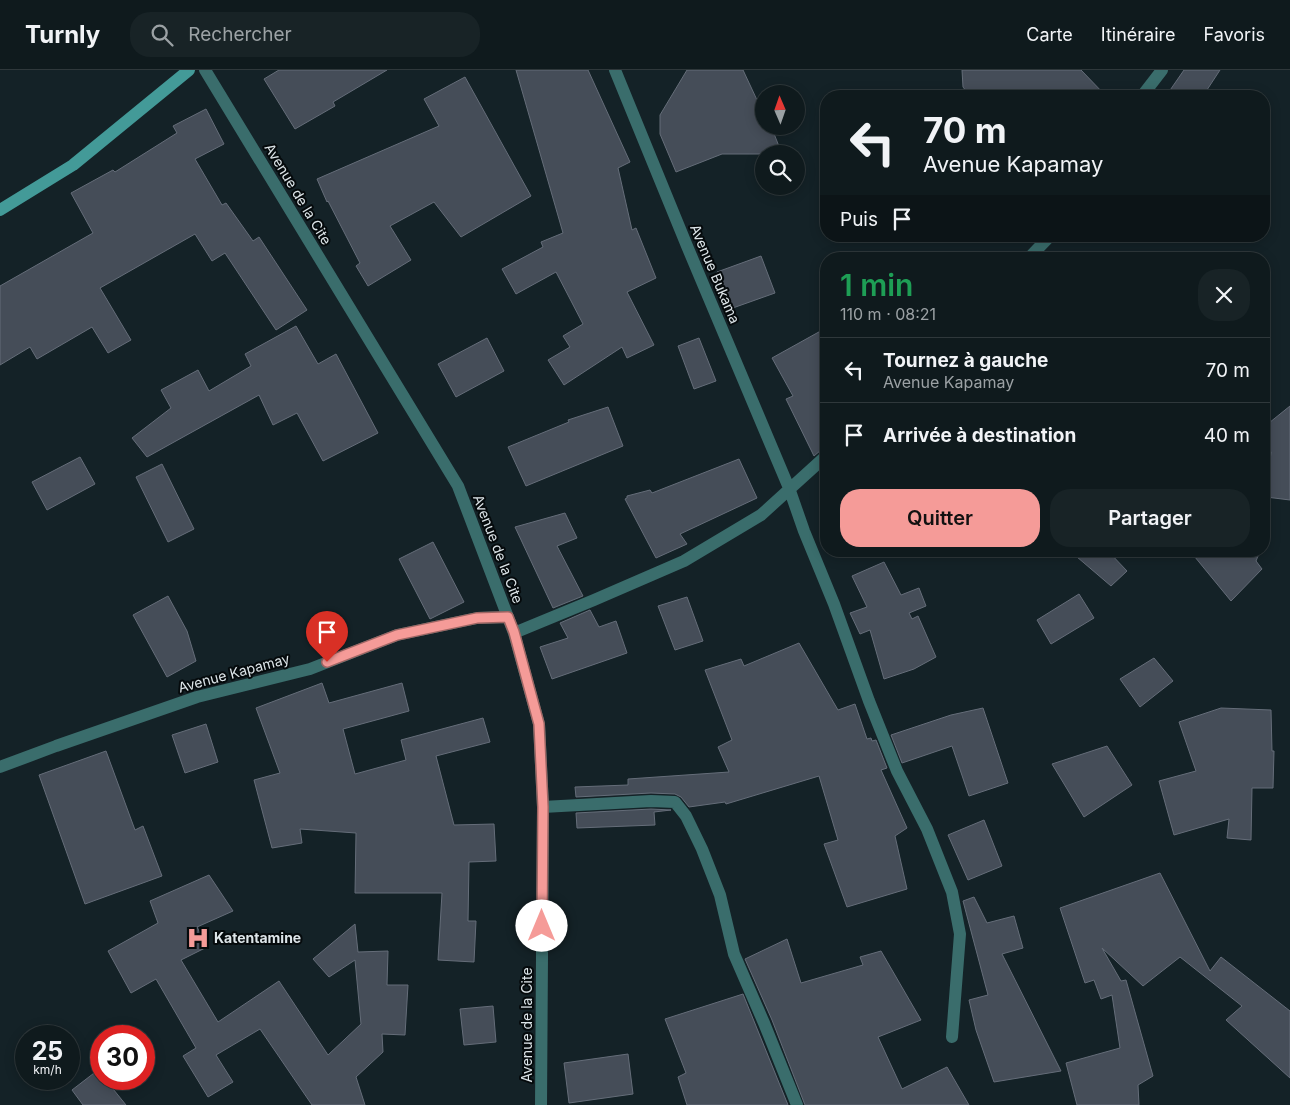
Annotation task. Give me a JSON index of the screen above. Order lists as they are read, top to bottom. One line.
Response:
{"streets":{"street":["Avenue de la Cite","Avenue Bukama","Avenue Kapamay"]},"crossings":[["Avenue de la Cite","Avenue Kapamay"]],"places":{"hospital":["Katentamine"]},"north":"top","page":{"header":"Turnly","search":"Rechercher","nav":["Carte","Itinéraire","Favoris"],"turn":["70 m","Avenue Kapamay"],"then":"Puis","heading":["1 min","110 m · 08:21"],"list":[{"name":"Tournez à gauche","note":"Avenue Kapamay","value":"70 m"},{"name":"Arrivée à destination","value":"40 m"}],"buttons":["Quitter","Partager"],"speed":"25 km/h","limit":"30"}}
